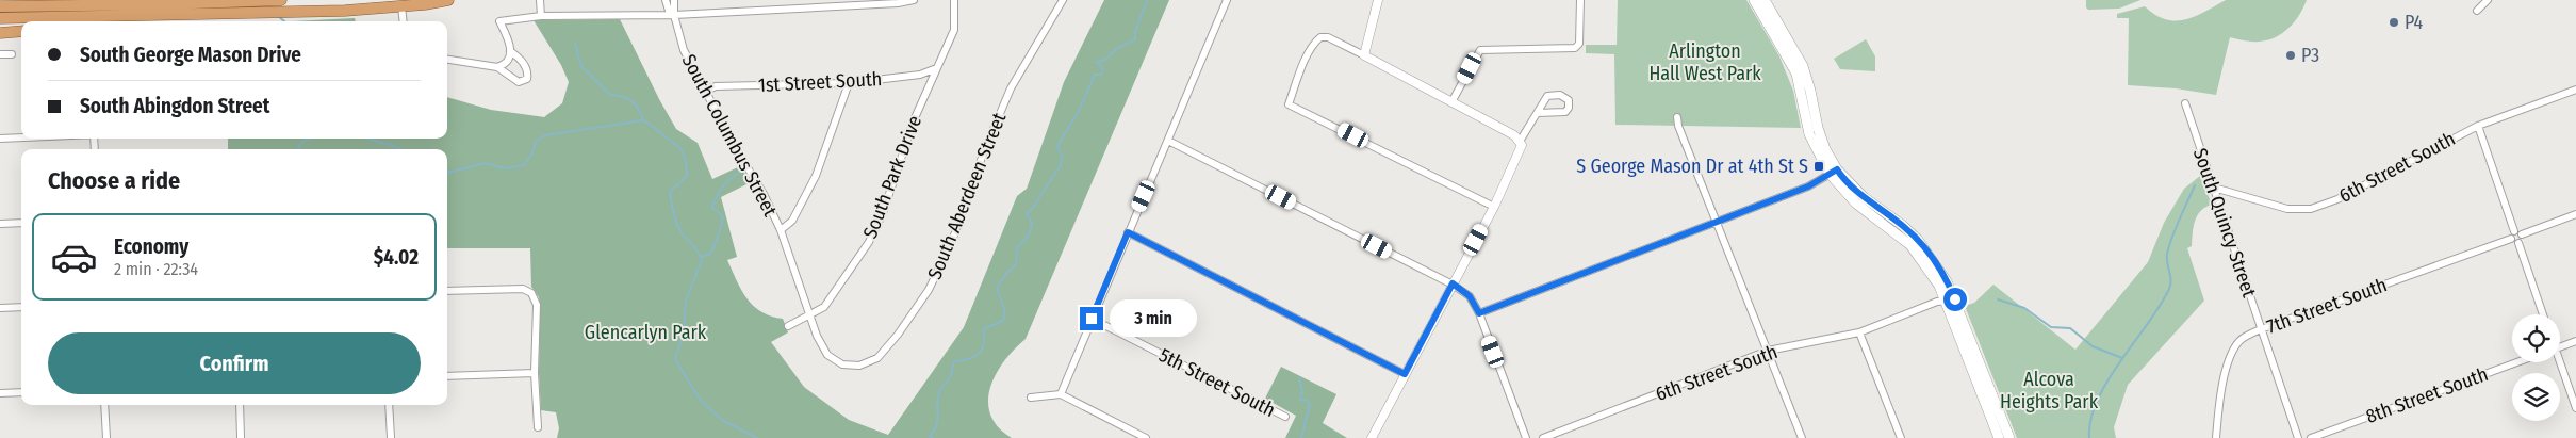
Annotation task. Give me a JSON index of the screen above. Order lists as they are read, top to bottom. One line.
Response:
{"streets":{"street":["1st Street South","South Columbus Street","6th Street South","South Park Drive","South Aberdeen Street","South Quincy Street","7th Street South","5th Street South","8th Street South"]},"crossings":[["1st Street South","South Columbus Street"],["1st Street South","South Park Drive"],["South Columbus Street","South Park Drive"],["South Columbus Street","South Aberdeen Street"],["6th Street South","South Quincy Street"],["South Park Drive","South Aberdeen Street"],["South Quincy Street","7th Street South"]],"parks":["Arlington Hall West Park","Glencarlyn Park","Alcova Heights Park"],"places":{"other":["P4","P3"],"transit":["S George Mason Dr at 4th St S"]},"page":{"banner":["South George Mason Drive","South Abingdon Street"],"heading":"Choose a ride","list":[{"name":"Economy","note":"2 min · 22:34","value":"$4.02"}],"bubble":"3 min","buttons":"Confirm"}}
